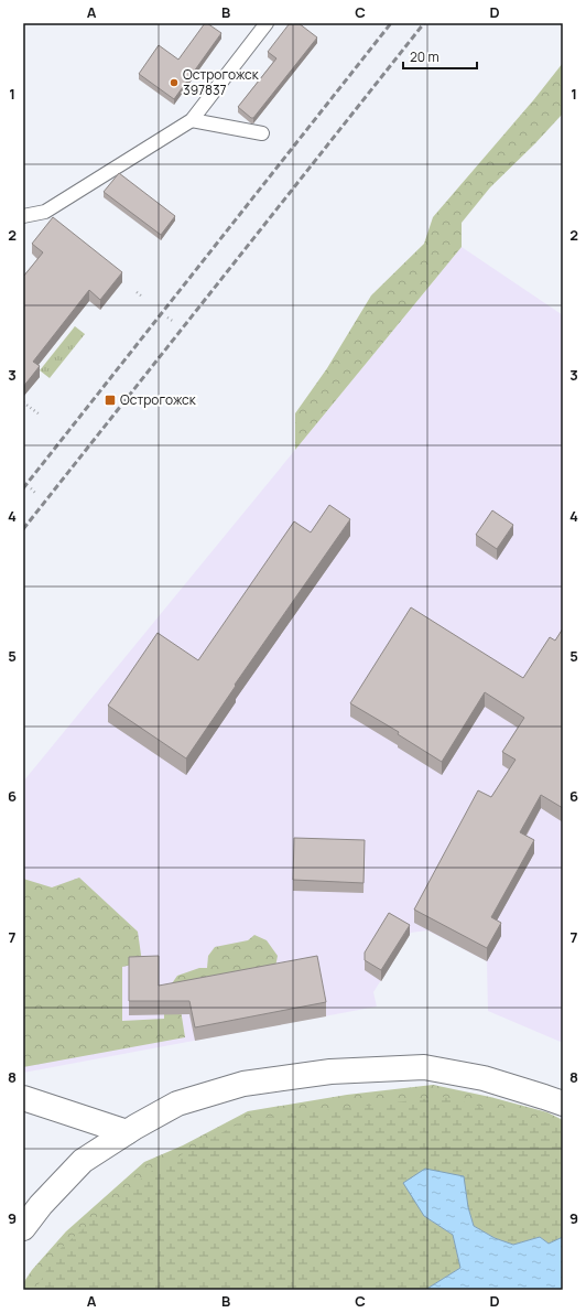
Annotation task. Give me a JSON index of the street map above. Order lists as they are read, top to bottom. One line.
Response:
{"places":{"other":["Острогожск 397837"],"transit":["Острогожск"]},"scale_bar":"20 m","grid":{"columns":["A","B","C","D"],"rows":["1","2","3","4","5","6","7","8","9"]}}
